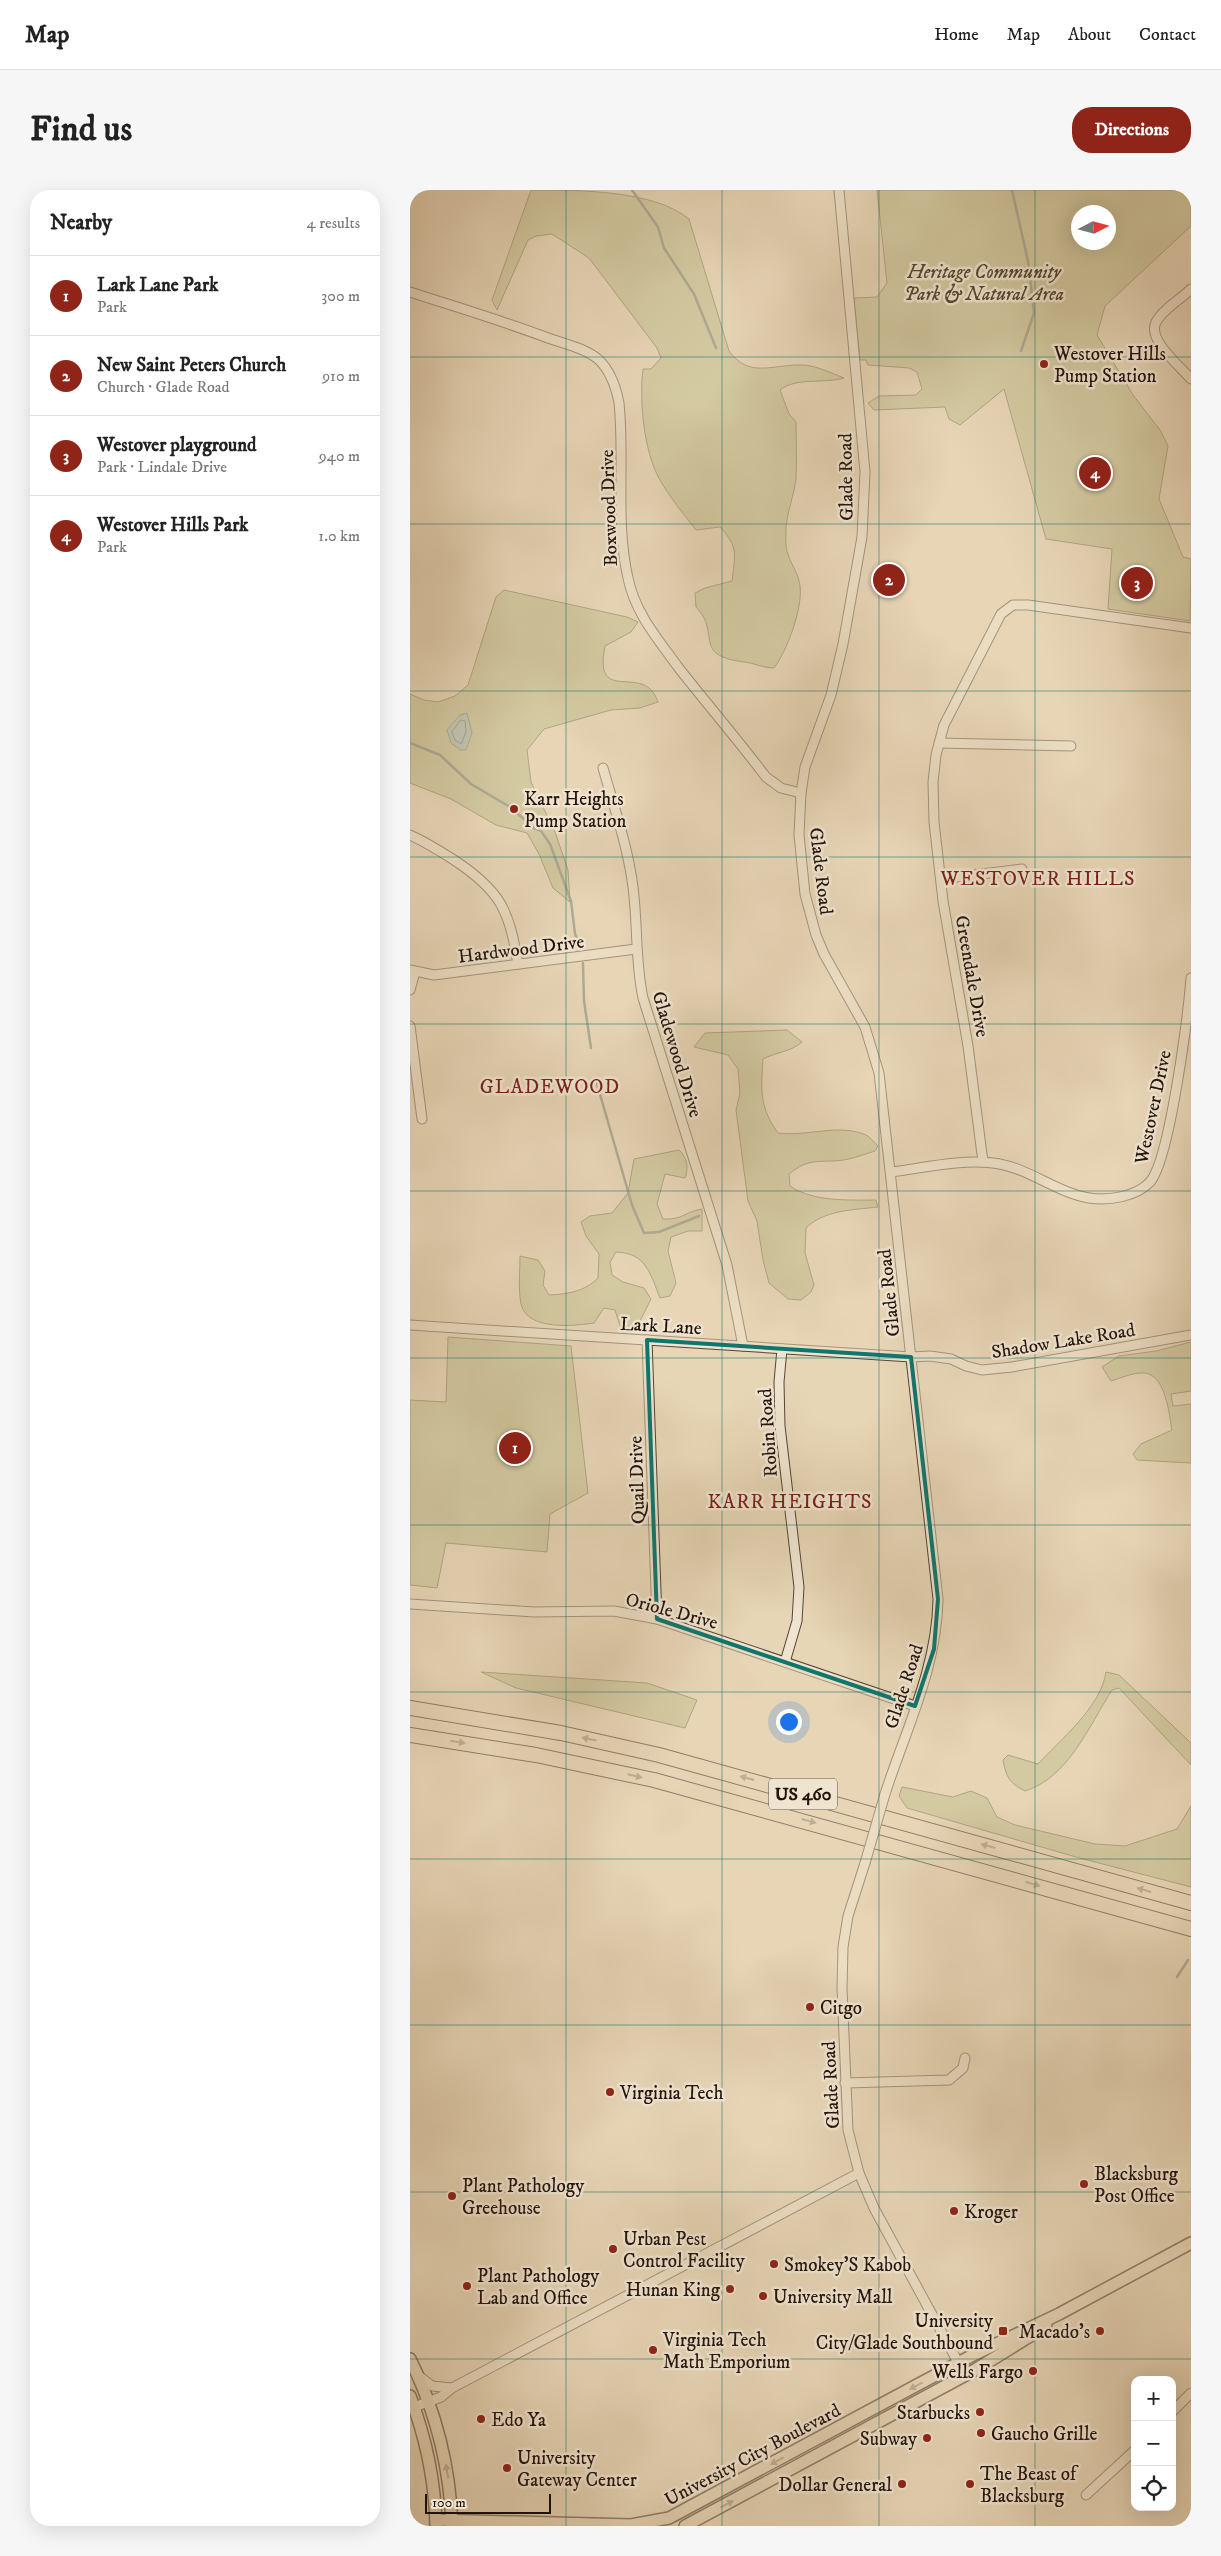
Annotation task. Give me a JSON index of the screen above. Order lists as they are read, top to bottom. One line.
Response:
{"streets":{"highway":["US 460"],"main road":["University City Boulevard"],"street":["Glade Road","Boxwood Drive","Hardwood Drive","Greendale Drive","Gladewood Drive","Westover Drive","Lark Lane","Shadow Lake Road","Robin Road","Quail Drive","Oriole Drive"]},"crossings":[["Glade Road","Boxwood Drive"],["Glade Road","Westover Drive"],["Glade Road","Lark Lane"],["Glade Road","Shadow Lake Road"],["Glade Road","Oriole Drive"],["Glade Road","University City Boulevard"],["Hardwood Drive","Gladewood Drive"],["Greendale Drive","Westover Drive"],["Gladewood Drive","Lark Lane"],["Lark Lane","Shadow Lake Road"],["Lark Lane","Robin Road"],["Lark Lane","Quail Drive"],["Robin Road","Oriole Drive"],["Quail Drive","Oriole Drive"]],"districts":["WESTOVER HILLS","GLADEWOOD","KARR HEIGHTS"],"parks":["Heritage Community Park & Natural Area"],"places":{"other":["Westover Hills Pump Station","Karr Heights Pump Station","Citgo","Virginia Tech","Blacksburg Post Office","Plant Pathology Greehouse","Kroger","Urban Pest Control Facility","Smokey'S Kabob","Plant Pathology Lab and Office","Hunan King","University Mall","Macado's","Virginia Tech Math Emporium","Wells Fargo","Starbucks","Edo Ya","Gaucho Grille","Subway","University Gateway Center","Dollar General","The Beast of Blacksburg"],"transit":["University City/Glade Southbound"]},"scale_bar":"100 m","north":"right","page":{"header":"Map","nav":["Home","Map","About","Contact"],"buttons":"Directions","title":"Find us","heading":["Nearby","4 results"],"list":[{"mark":"1","name":"Lark Lane Park","note":"Park","value":"300 m"},{"mark":"2","name":"New Saint Peters Church","note":"Church · Glade Road","value":"910 m"},{"mark":"3","name":"Westover playground","note":"Park · Lindale Drive","value":"940 m"},{"mark":"4","name":"Westover Hills Park","note":"Park","value":"1.0 km"}],"pins":["4","2","3","1"],"map_buttons":["+","−"],"scale":"100 m"}}
